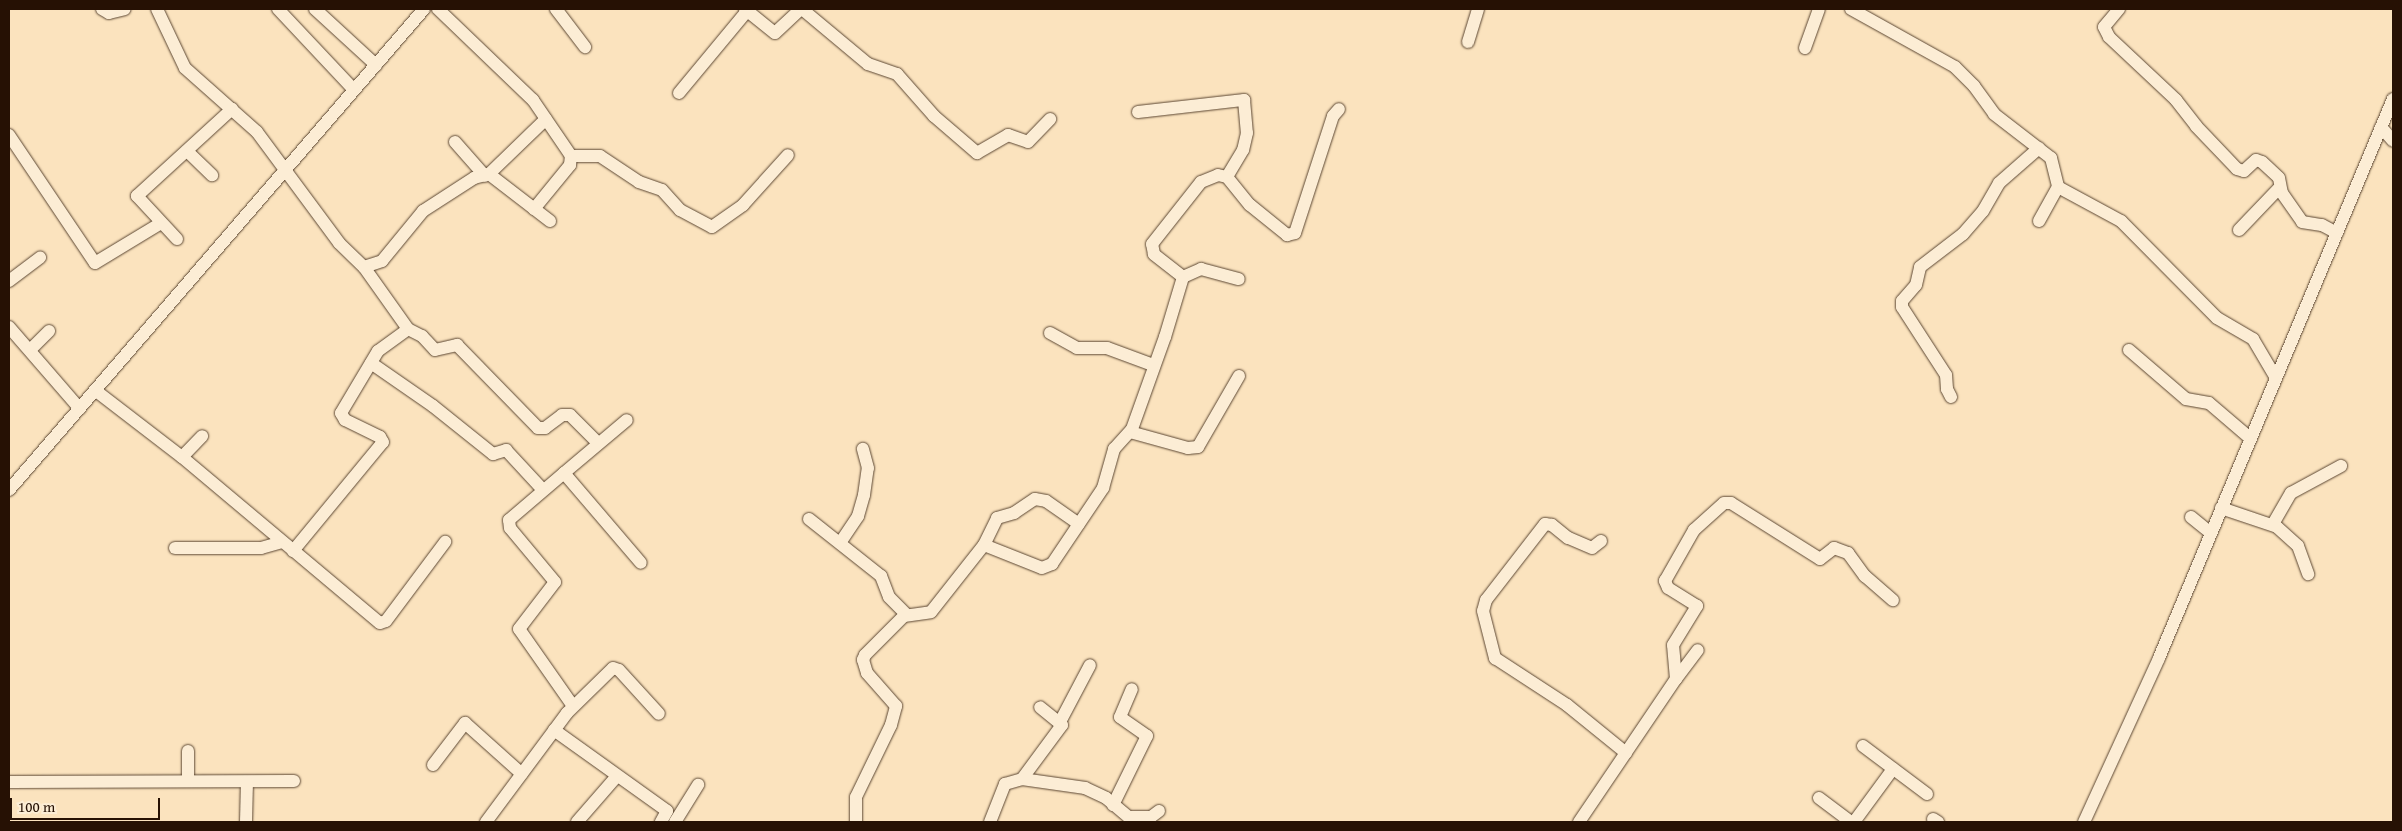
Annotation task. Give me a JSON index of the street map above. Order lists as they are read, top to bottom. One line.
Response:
{"scale_bar":"100 m"}
